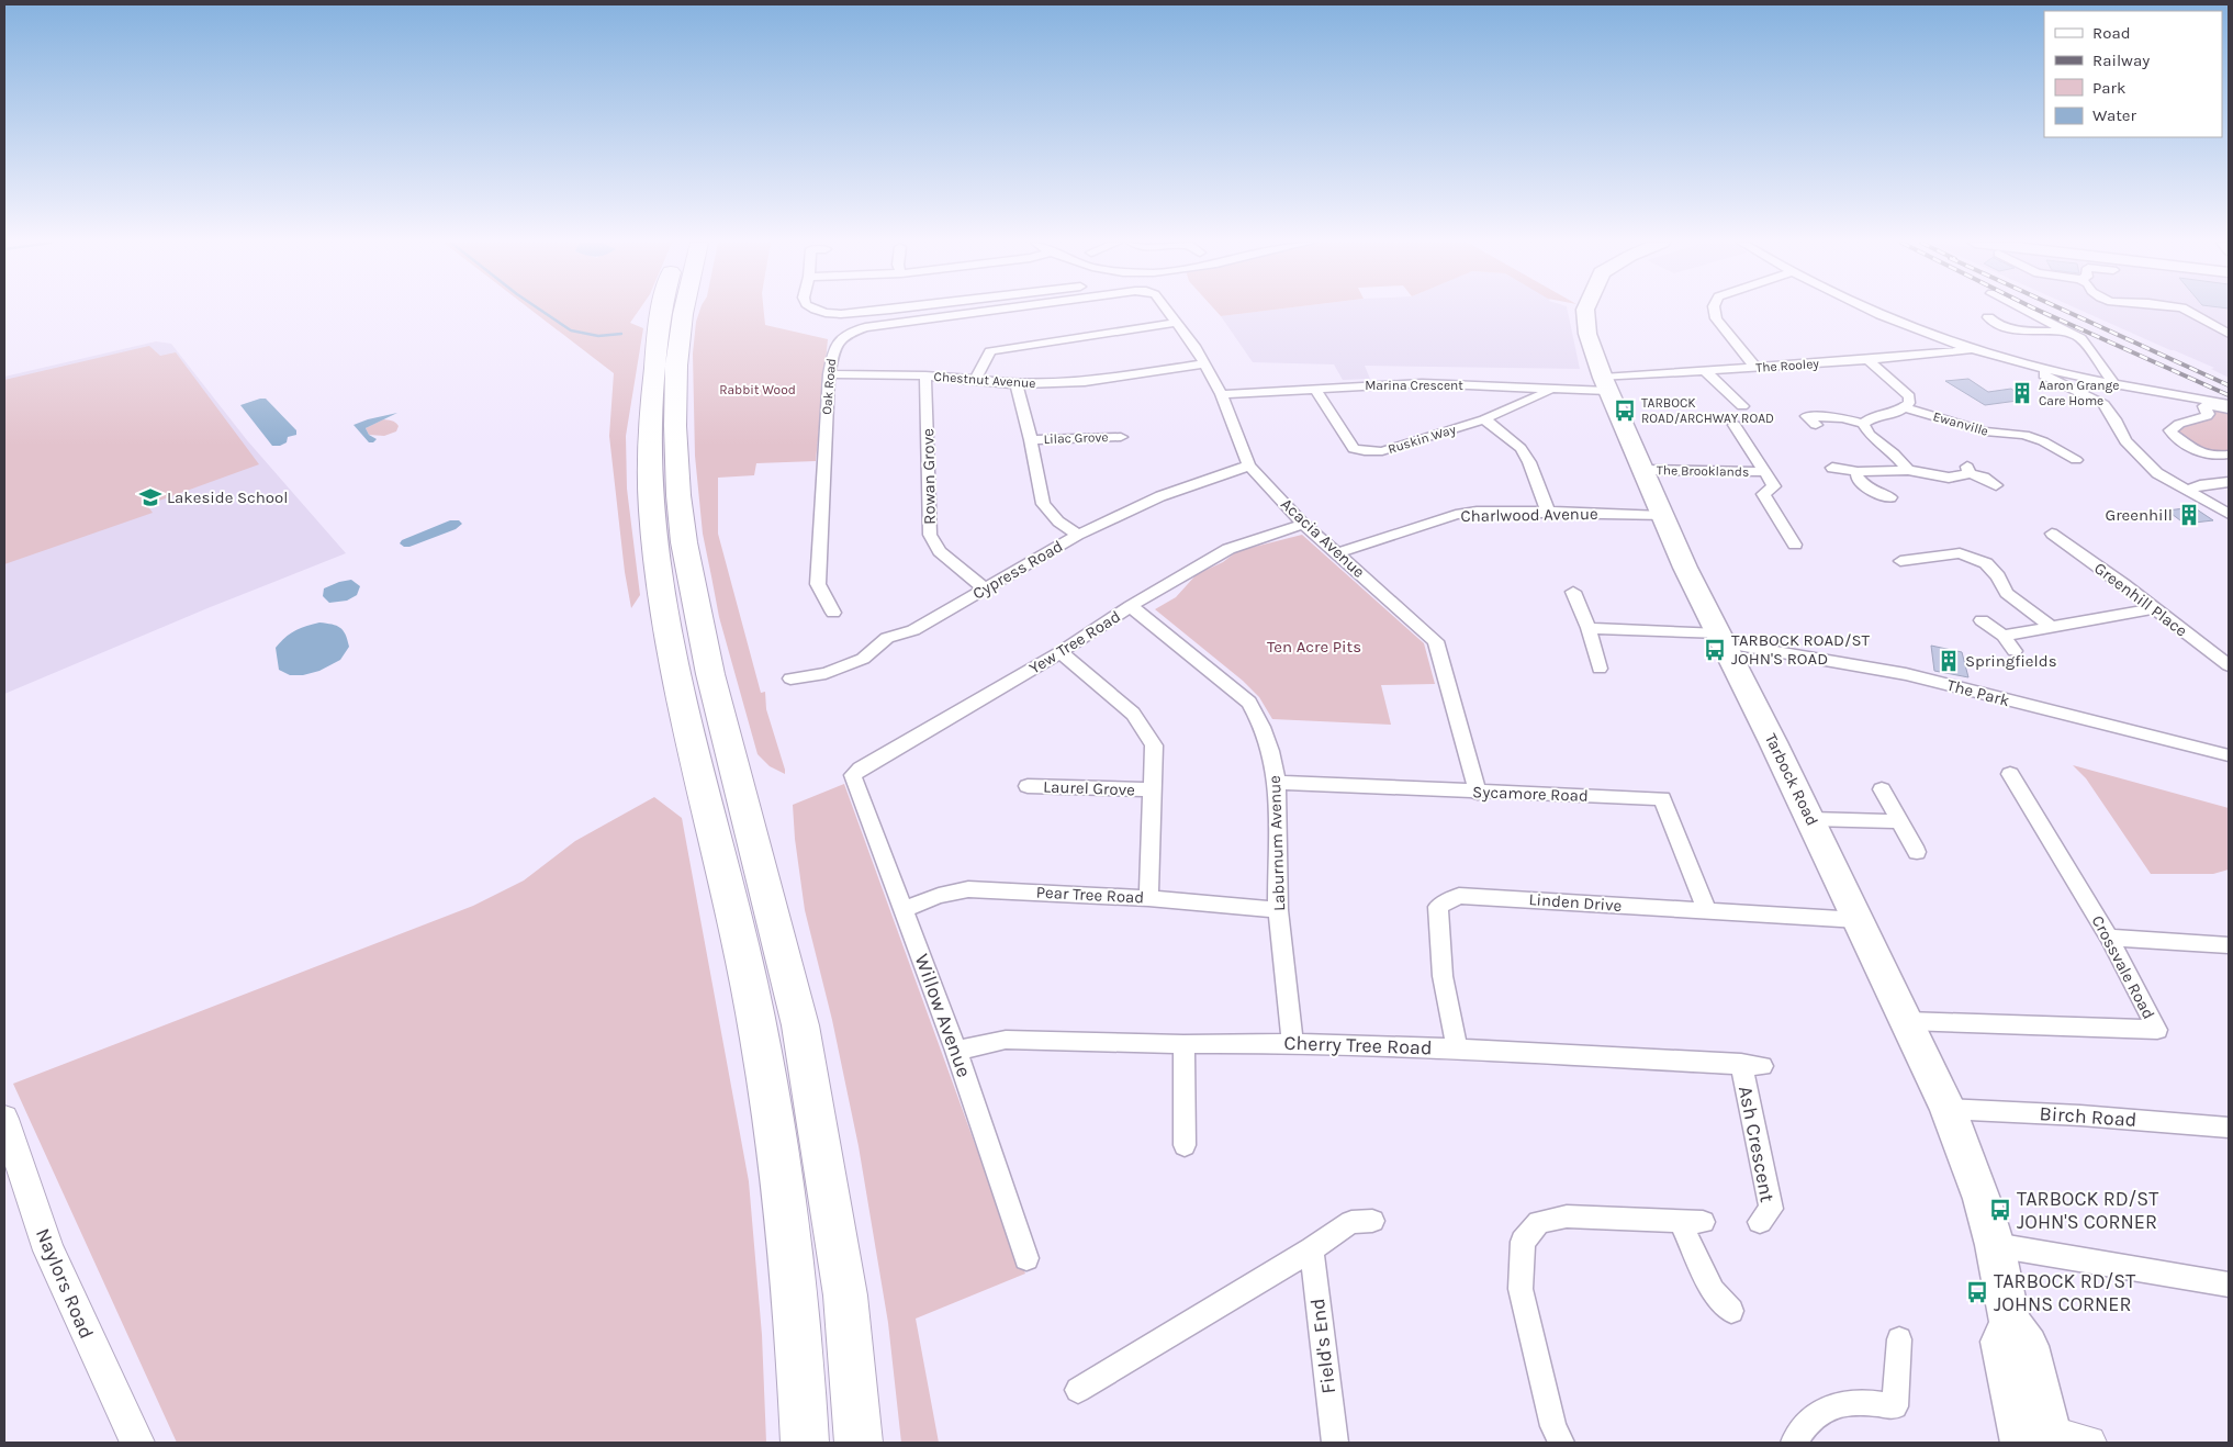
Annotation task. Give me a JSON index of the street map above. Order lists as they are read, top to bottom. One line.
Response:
{"streets":{"main road":["Tarbock Road"],"street":["The Rooley","Chestnut Avenue","Marina Crescent","Oak Road","Ewanville","Lilac Grove","Ruskin Way","The Brooklands","Rowan Grove","Charlwood Avenue","Acacia Avenue","Cypress Road","Greenhill Place","Yew Tree Road","The Park","Laurel Grove","Sycamore Road","Laburnum Avenue","Pear Tree Road","Linden Drive","Crossvale Road","Willow Avenue","Cherry Tree Road","Birch Road","Ash Crescent","Naylors Road","Field's End"]},"crossings":[["The Rooley","Marina Crescent"],["The Rooley","Tarbock Road"],["Chestnut Avenue","Oak Road"],["Chestnut Avenue","Lilac Grove"],["Chestnut Avenue","Rowan Grove"],["Chestnut Avenue","Acacia Avenue"],["Marina Crescent","Ruskin Way"],["Marina Crescent","Acacia Avenue"],["Marina Crescent","Tarbock Road"],["Lilac Grove","Cypress Road"],["The Brooklands","Tarbock Road"],["Rowan Grove","Cypress Road"],["Charlwood Avenue","Acacia Avenue"],["Charlwood Avenue","Tarbock Road"],["Acacia Avenue","Cypress Road"],["Acacia Avenue","Yew Tree Road"],["Acacia Avenue","Sycamore Road"],["Yew Tree Road","Laurel Grove"],["Yew Tree Road","Laburnum Avenue"],["Yew Tree Road","Willow Avenue"],["The Park","Tarbock Road"],["Tarbock Road","Linden Drive"],["Tarbock Road","Crossvale Road"],["Tarbock Road","Birch Road"],["Laurel Grove","Pear Tree Road"],["Sycamore Road","Laburnum Avenue"],["Sycamore Road","Linden Drive"],["Laburnum Avenue","Pear Tree Road"],["Laburnum Avenue","Cherry Tree Road"],["Pear Tree Road","Willow Avenue"],["Linden Drive","Cherry Tree Road"],["Willow Avenue","Cherry Tree Road"],["Cherry Tree Road","Ash Crescent"]],"parks":["Rabbit Wood","Ten Acre Pits"],"places":{"building":["Aaron Grange Care Home","Greenhill","Springfields"],"bus stop":["TARBOCK ROAD/ARCHWAY ROAD","TARBOCK ROAD/ST JOHN'S ROAD","TARBOCK RD/ST JOHN'S CORNER","TARBOCK RD/ST JOHNS CORNER"],"school or university":["Lakeside School"]},"legend":["Road","Railway","Park","Water"]}
